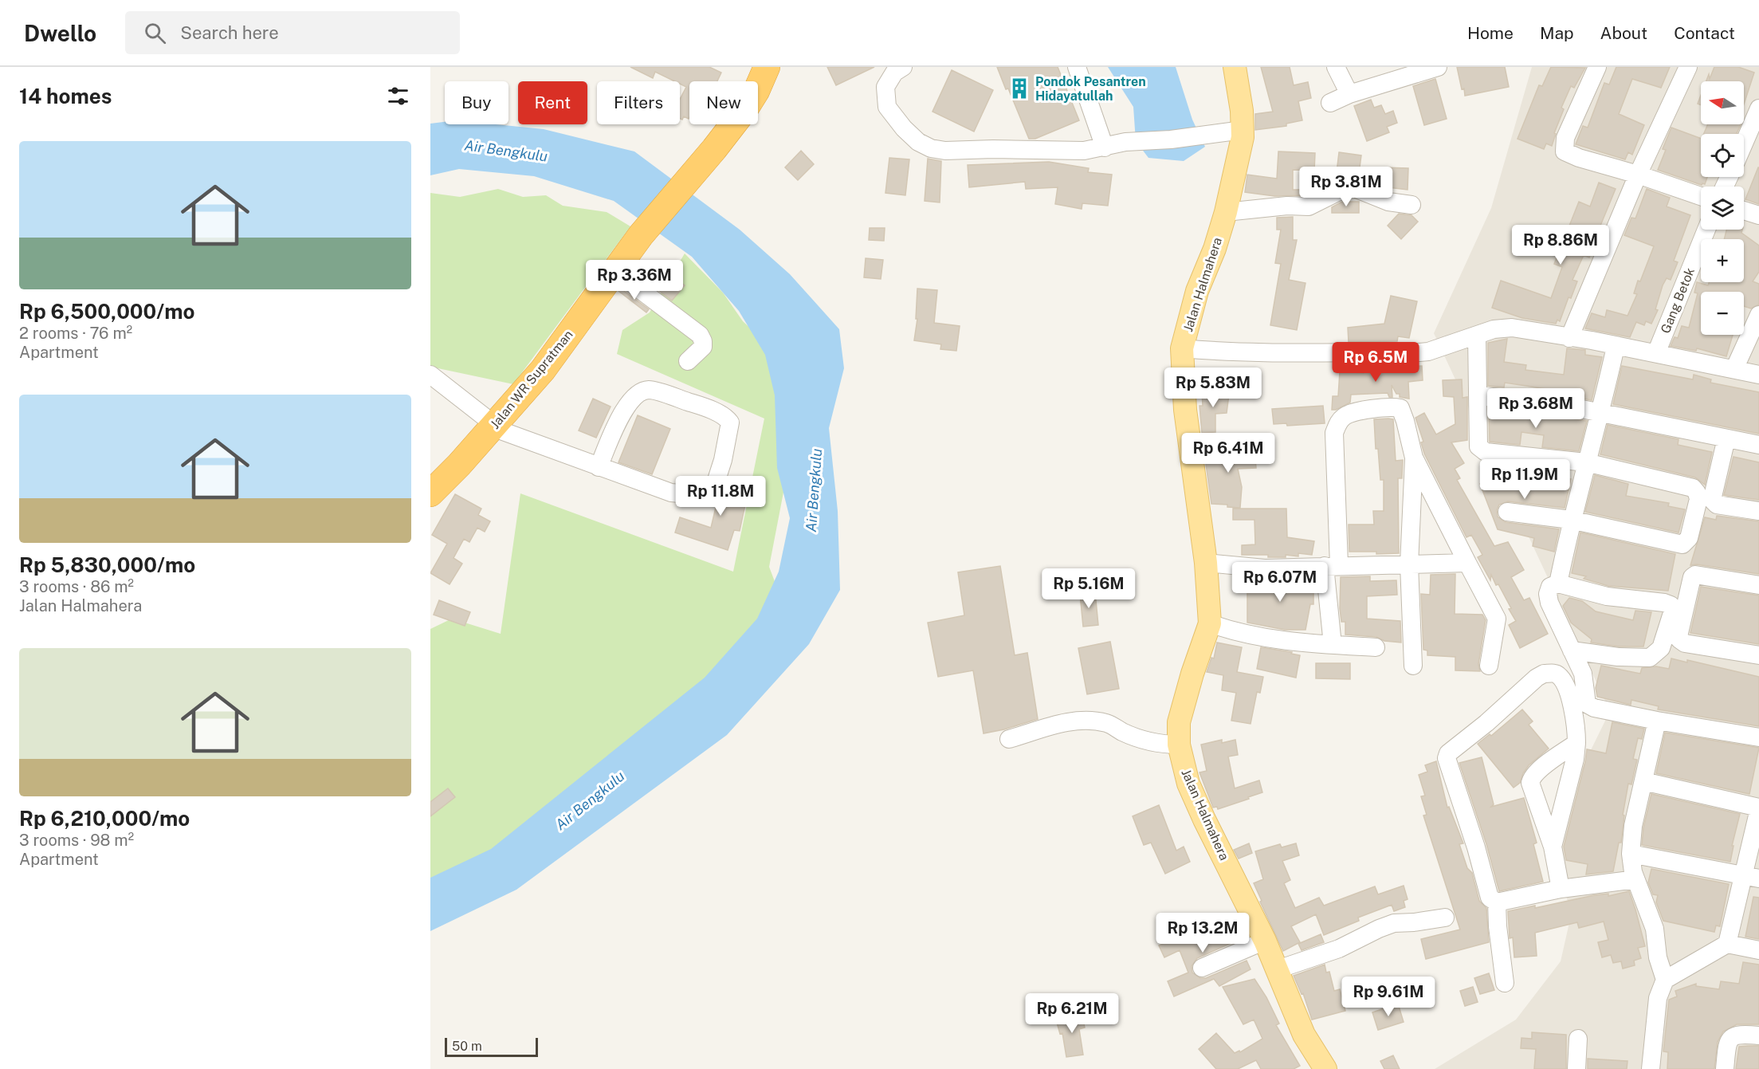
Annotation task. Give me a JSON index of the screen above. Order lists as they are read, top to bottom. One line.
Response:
{"streets":{"highway":["Jalan WR Supratman"],"main road":["Jalan Halmahera"],"street":["Gang Betok"]},"water":["Air Bengkulu"],"places":{"building":["Pondok Pesantren Hidayatullah"]},"scale_bar":"50 m","north":"left","page":{"header":"Dwello","search":"Search here","nav":["Home","Map","About","Contact"],"heading":"14 homes","map_buttons":["+","−"],"chip":["Buy","Rent","Filters","New"],"list":[{"name":"Rp 6,500,000/mo","note":"2 rooms · 76 m² · Apartment"},{"name":"Rp 5,830,000/mo","note":"3 rooms · 86 m² · Jalan Halmahera"},{"name":"Rp 6,210,000/mo","note":"3 rooms · 98 m² · Apartment"}],"price":["Rp 3.81M","Rp 8.86M","Rp 3.36M","Rp 6.5M","Rp 5.83M","Rp 3.68M","Rp 6.41M","Rp 11.9M","Rp 11.8M","Rp 6.07M","Rp 5.16M","Rp 13.2M","Rp 9.61M","Rp 6.21M"],"scale":"50 m"}}
